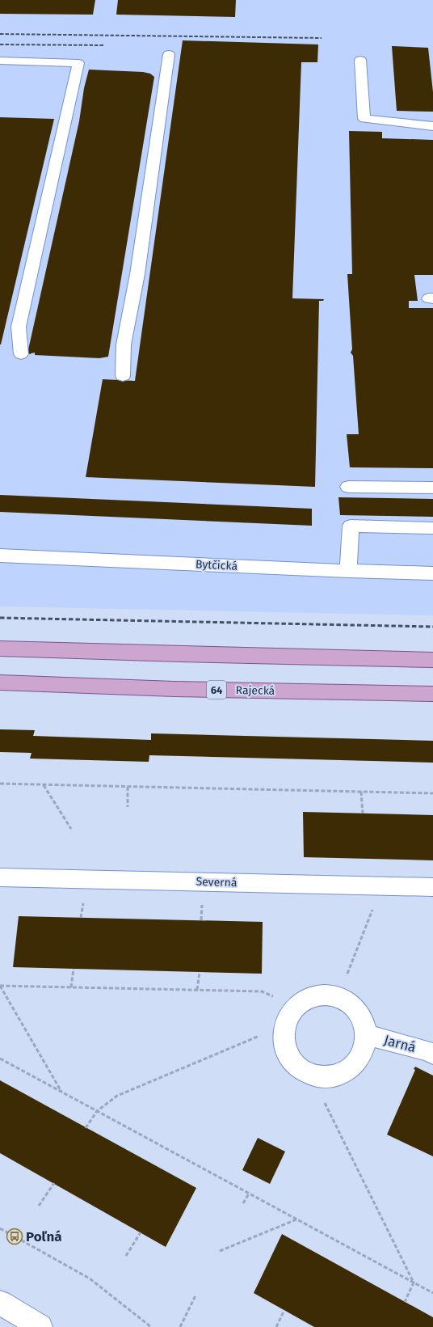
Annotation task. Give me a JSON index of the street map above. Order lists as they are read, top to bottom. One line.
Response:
{"streets":{"main road":["64","Rajecká"],"street":["Bytčická","Severná","Jarná"]},"places":{"bus stop":["Poľná"]}}
